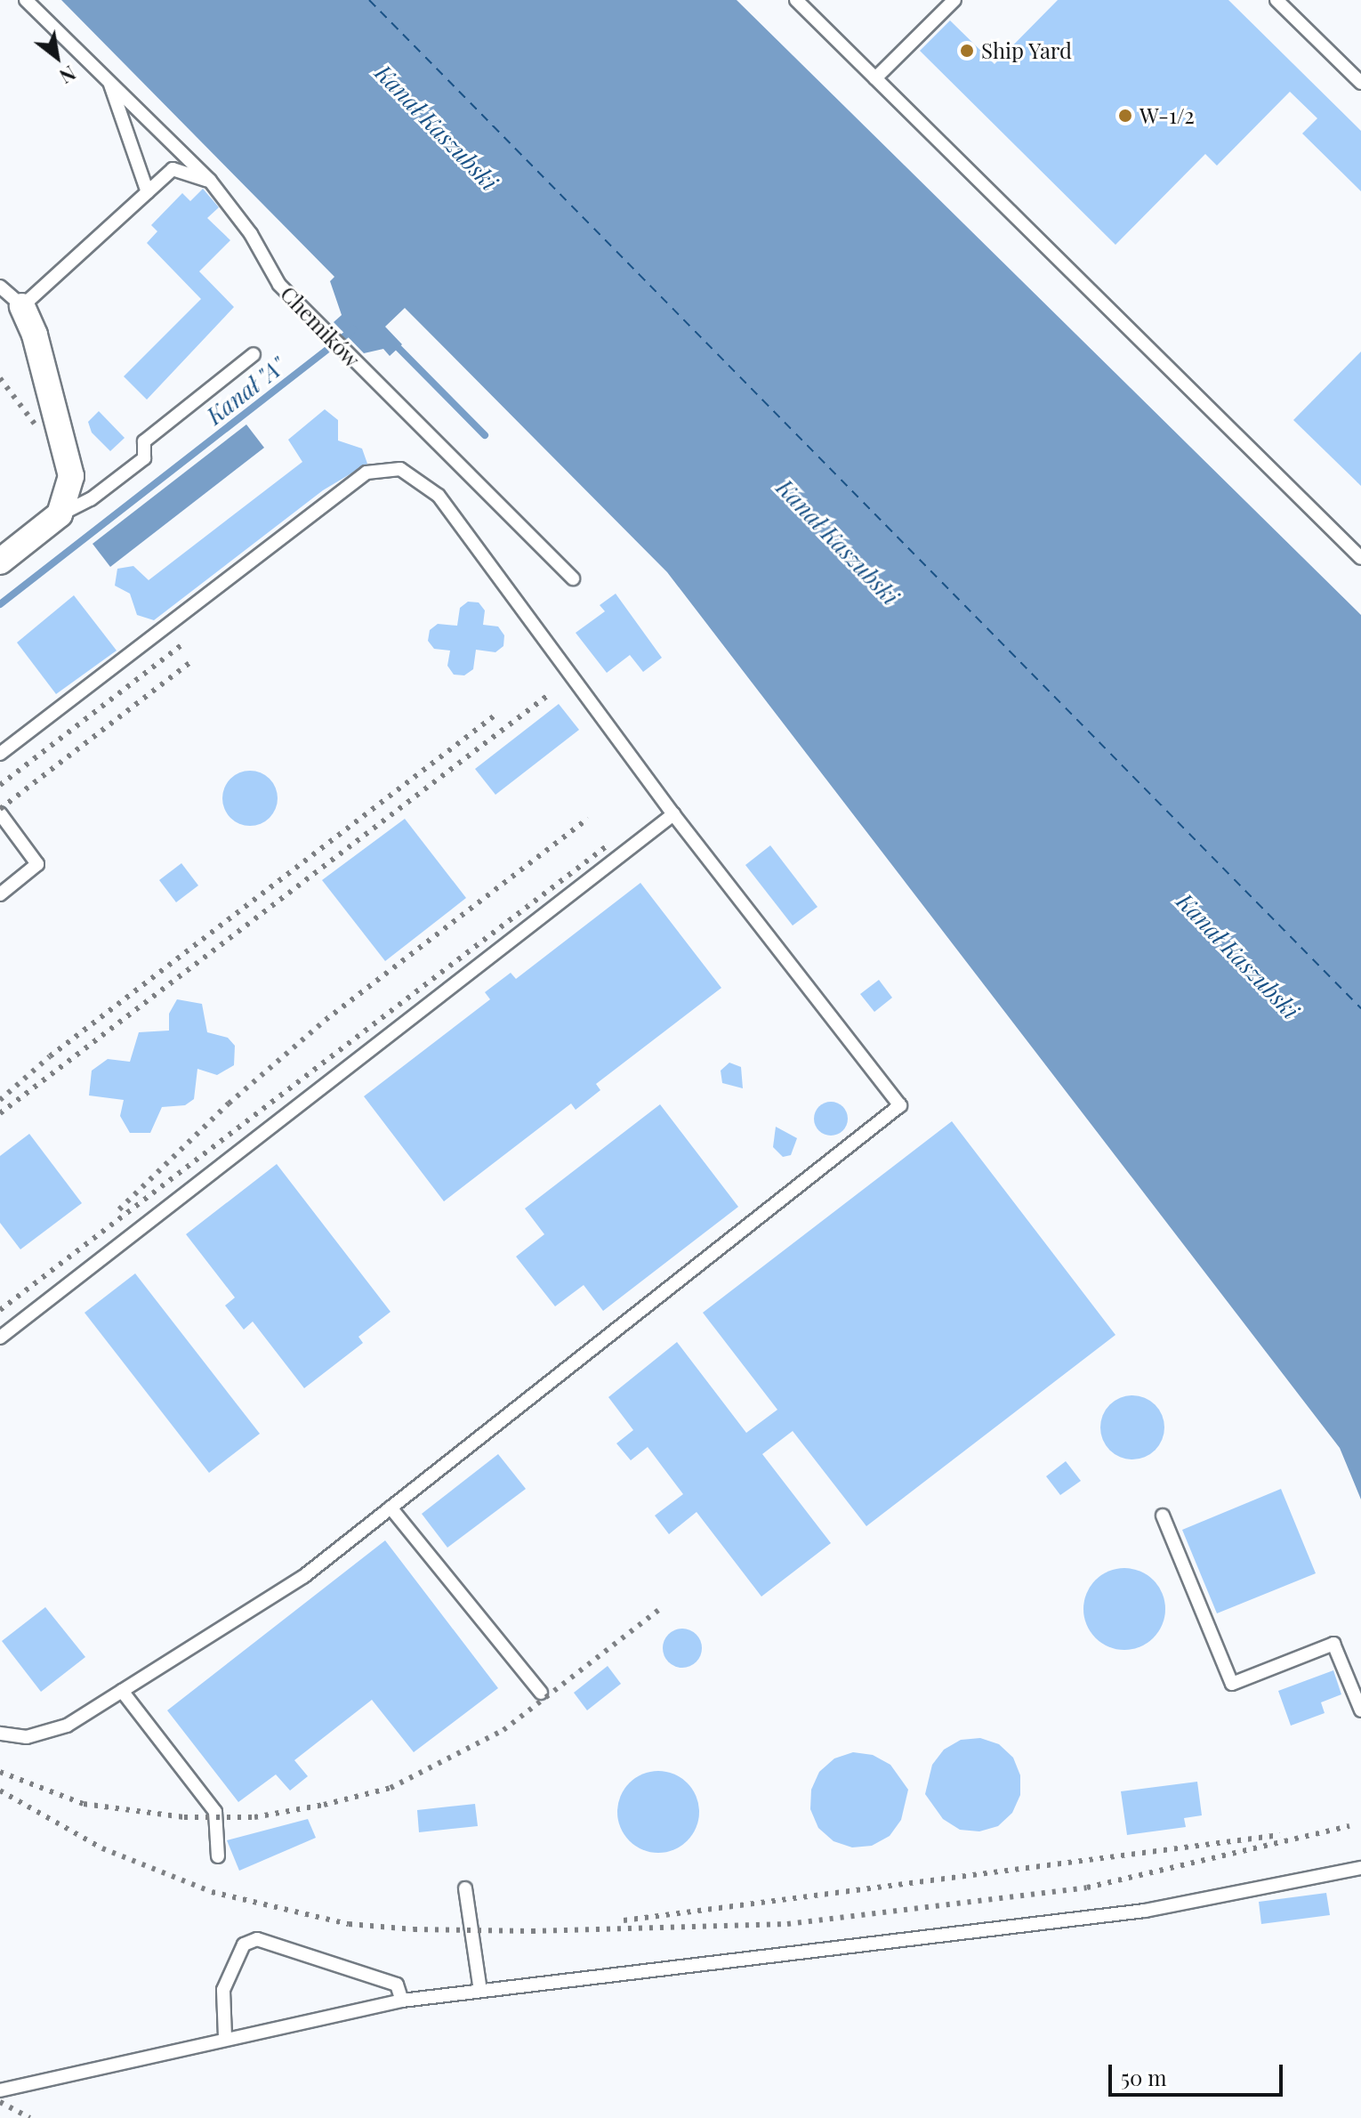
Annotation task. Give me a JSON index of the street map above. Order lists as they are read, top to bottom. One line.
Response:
{"streets":{"lane":["Chemików"]},"water":["Kanał Kaszubski","Kanał \"A\""],"places":["Ship Yard","W-1/2"],"scale_bar":"50 m","north":"bottom right"}
